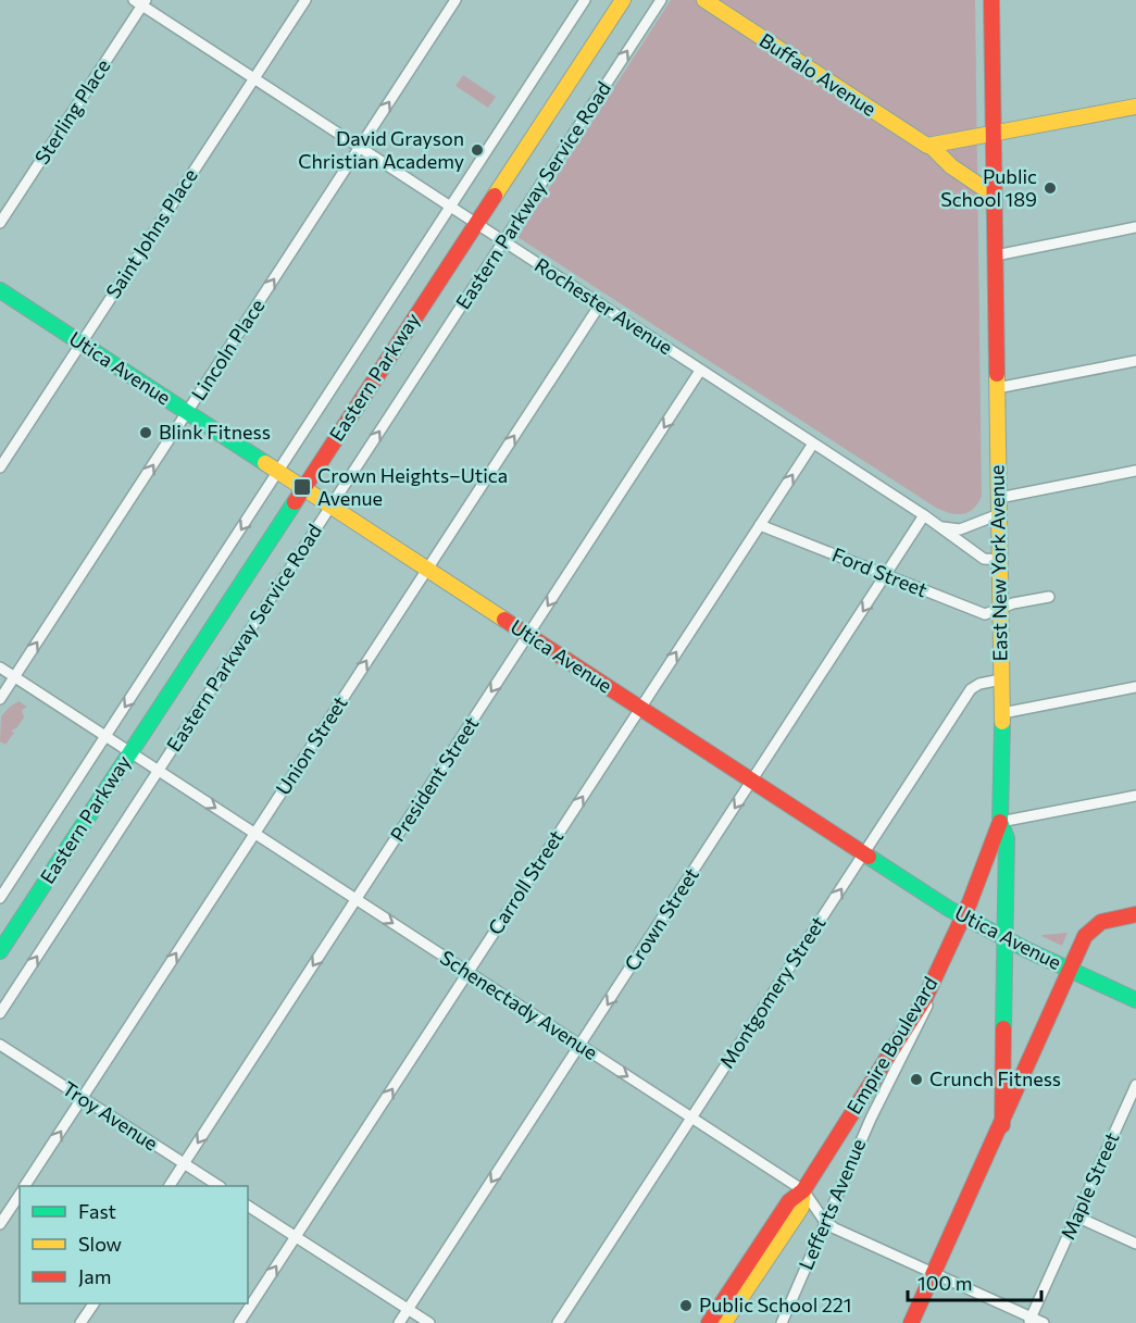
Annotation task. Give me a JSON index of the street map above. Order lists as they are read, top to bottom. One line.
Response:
{"streets":{"main road":["Buffalo Avenue","Utica Avenue","Eastern Parkway","East New York Avenue","Empire Boulevard"],"street":["Sterling Place","Eastern Parkway Service Road","Saint Johns Place","Rochester Avenue","Lincoln Place","Ford Street","Union Street","President Street","Carroll Street","Crown Street","Montgomery Street","Schenectady Avenue","Troy Avenue","Maple Street","Lefferts Avenue"]},"crossings":[["Buffalo Avenue","East New York Avenue"],["Sterling Place","Rochester Avenue"],["Eastern Parkway Service Road","Rochester Avenue"],["Eastern Parkway Service Road","Utica Avenue"],["Eastern Parkway Service Road","Schenectady Avenue"],["Saint Johns Place","Rochester Avenue"],["Saint Johns Place","Utica Avenue"],["Rochester Avenue","Lincoln Place"],["Rochester Avenue","Eastern Parkway"],["Rochester Avenue","East New York Avenue"],["Rochester Avenue","Union Street"],["Rochester Avenue","President Street"],["Rochester Avenue","Carroll Street"],["Rochester Avenue","Crown Street"],["Lincoln Place","Utica Avenue"],["Lincoln Place","Schenectady Avenue"],["Utica Avenue","Eastern Parkway"],["Utica Avenue","East New York Avenue"],["Utica Avenue","Union Street"],["Utica Avenue","President Street"],["Utica Avenue","Carroll Street"],["Utica Avenue","Crown Street"],["Utica Avenue","Montgomery Street"],["Utica Avenue","Empire Boulevard"],["Eastern Parkway","Schenectady Avenue"],["East New York Avenue","Ford Street"],["East New York Avenue","Montgomery Street"],["East New York Avenue","Empire Boulevard"],["Ford Street","Carroll Street"],["Ford Street","Crown Street"],["Union Street","Schenectady Avenue"],["Union Street","Troy Avenue"],["President Street","Schenectady Avenue"],["President Street","Troy Avenue"],["Carroll Street","Schenectady Avenue"],["Crown Street","Schenectady Avenue"],["Montgomery Street","Schenectady Avenue"],["Schenectady Avenue","Empire Boulevard"],["Schenectady Avenue","Lefferts Avenue"],["Empire Boulevard","Lefferts Avenue"]],"one_way":["Lincoln Place","Union Street","President Street","Carroll Street","Crown Street","Montgomery Street","Schenectady Avenue"],"places":{"other":["David Grayson Christian Academy","Public School 189","Blink Fitness","Crunch Fitness","Public School 221"],"transit":["Crown Heights–Utica Avenue"]},"legend":["Fast","Slow","Jam"],"scale_bar":"100 m"}
